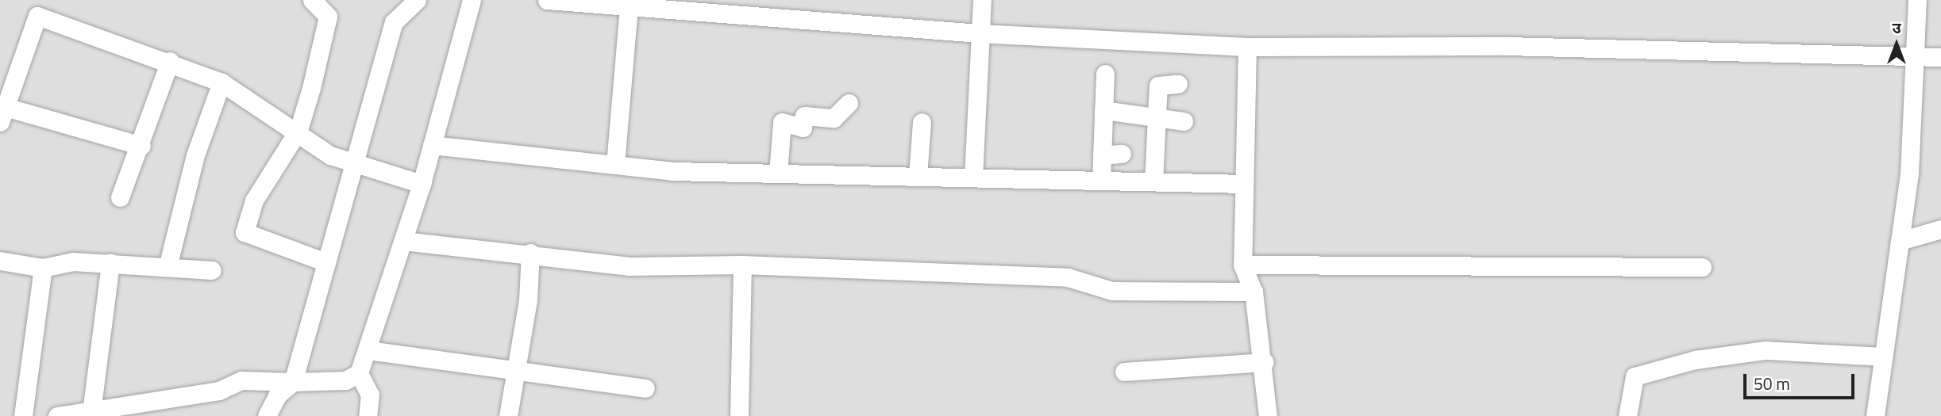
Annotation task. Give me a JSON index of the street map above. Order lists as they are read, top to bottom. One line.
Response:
{"scale_bar":"50 m","north":"top"}
